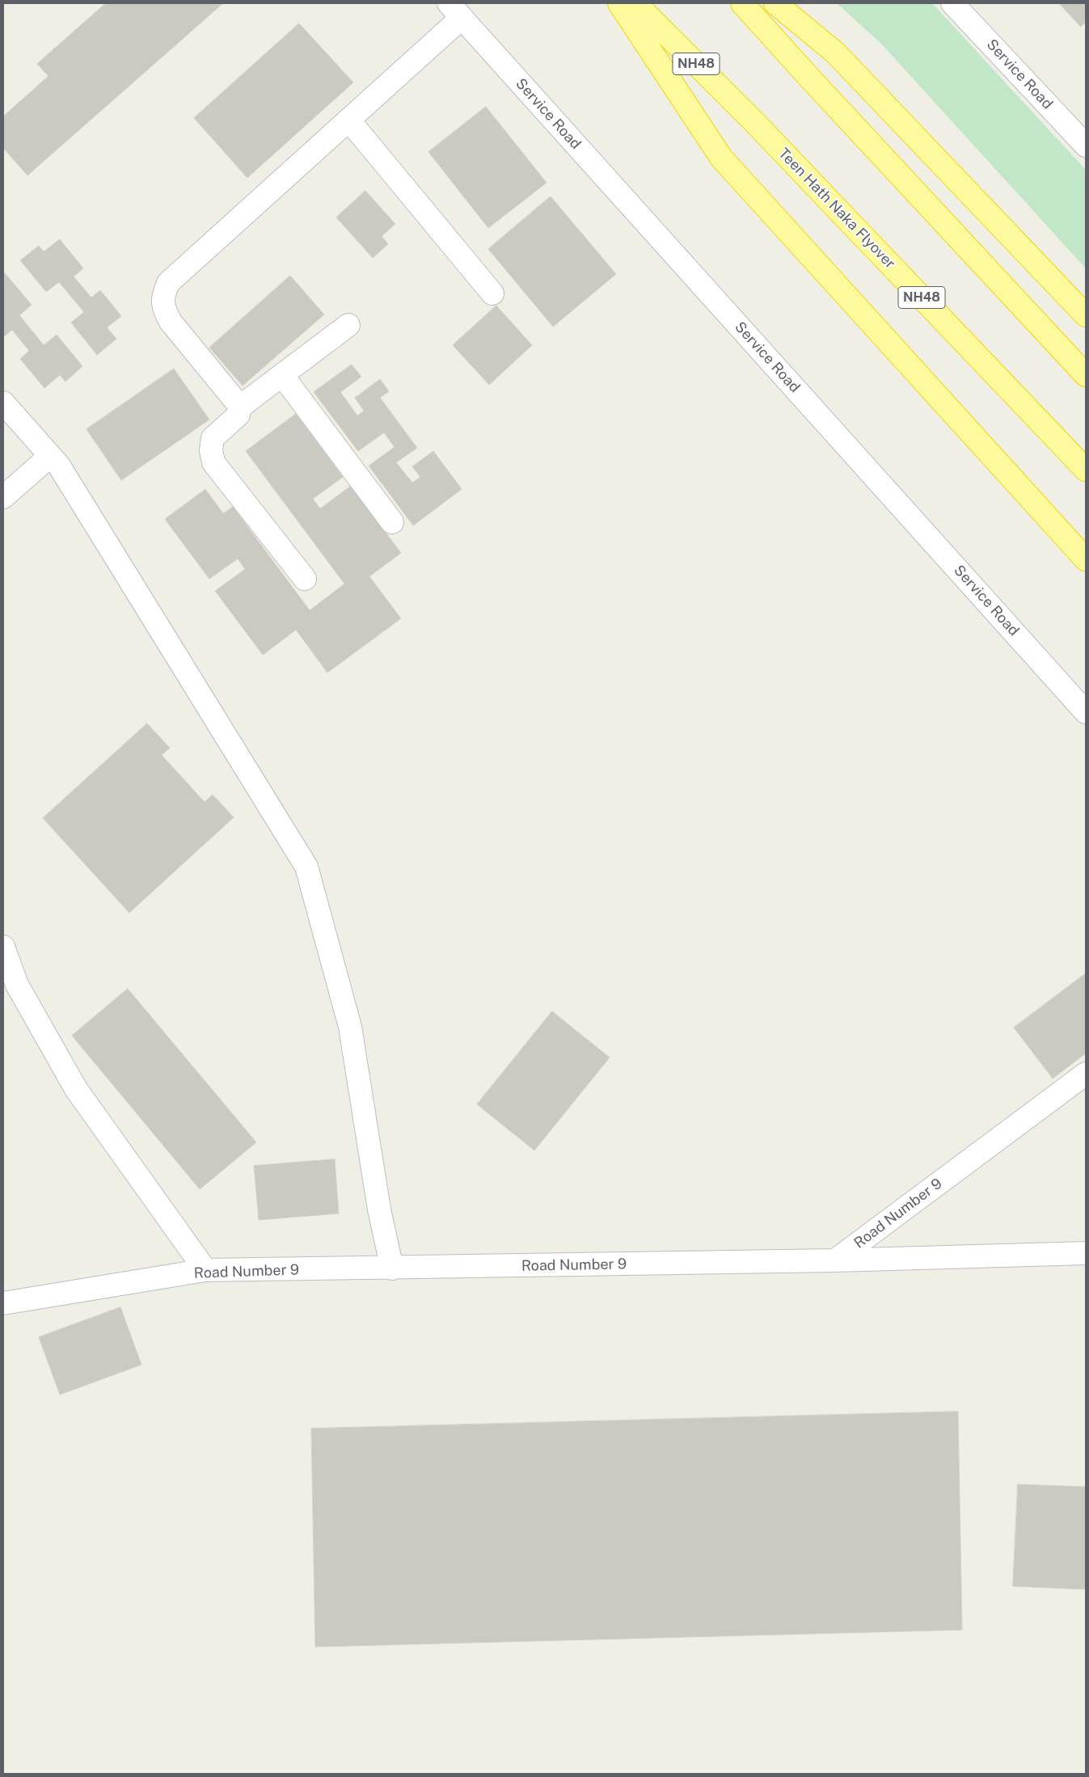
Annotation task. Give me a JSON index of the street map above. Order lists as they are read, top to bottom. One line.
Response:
{"streets":{"highway":["NH48","Teen Hath Naka Flyover"],"street":["Service Road","Road Number 9"]}}
